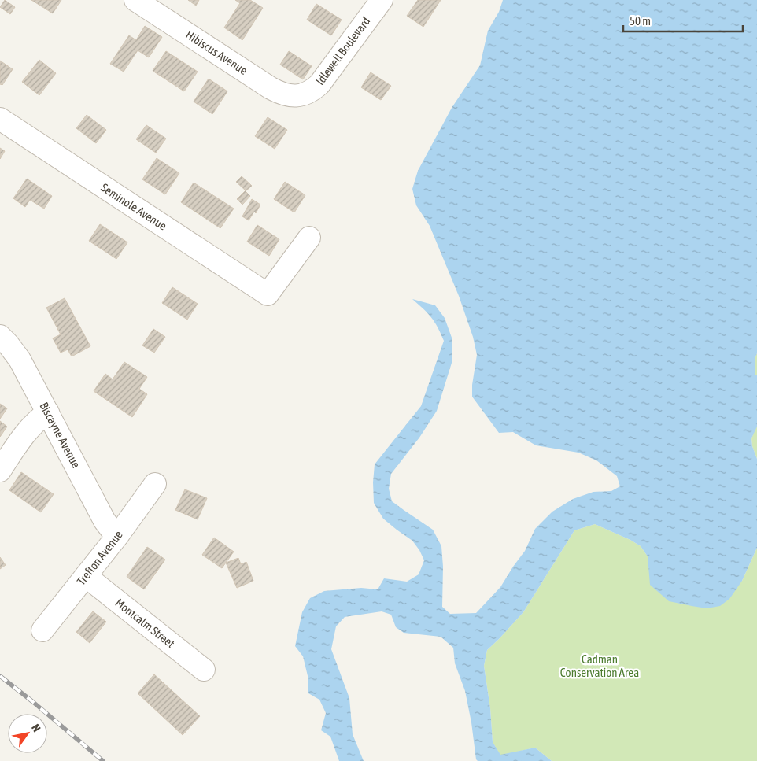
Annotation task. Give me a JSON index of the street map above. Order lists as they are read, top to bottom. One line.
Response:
{"streets":{"street":["Idlewell Boulevard","Hibiscus Avenue","Seminole Avenue","Biscayne Avenue","Trefton Avenue","Montcalm Street"]},"crossings":[["Idlewell Boulevard","Hibiscus Avenue"],["Biscayne Avenue","Trefton Avenue"],["Trefton Avenue","Montcalm Street"]],"parks":["Cadman Conservation Area"],"scale_bar":"50 m","north":"top right"}
